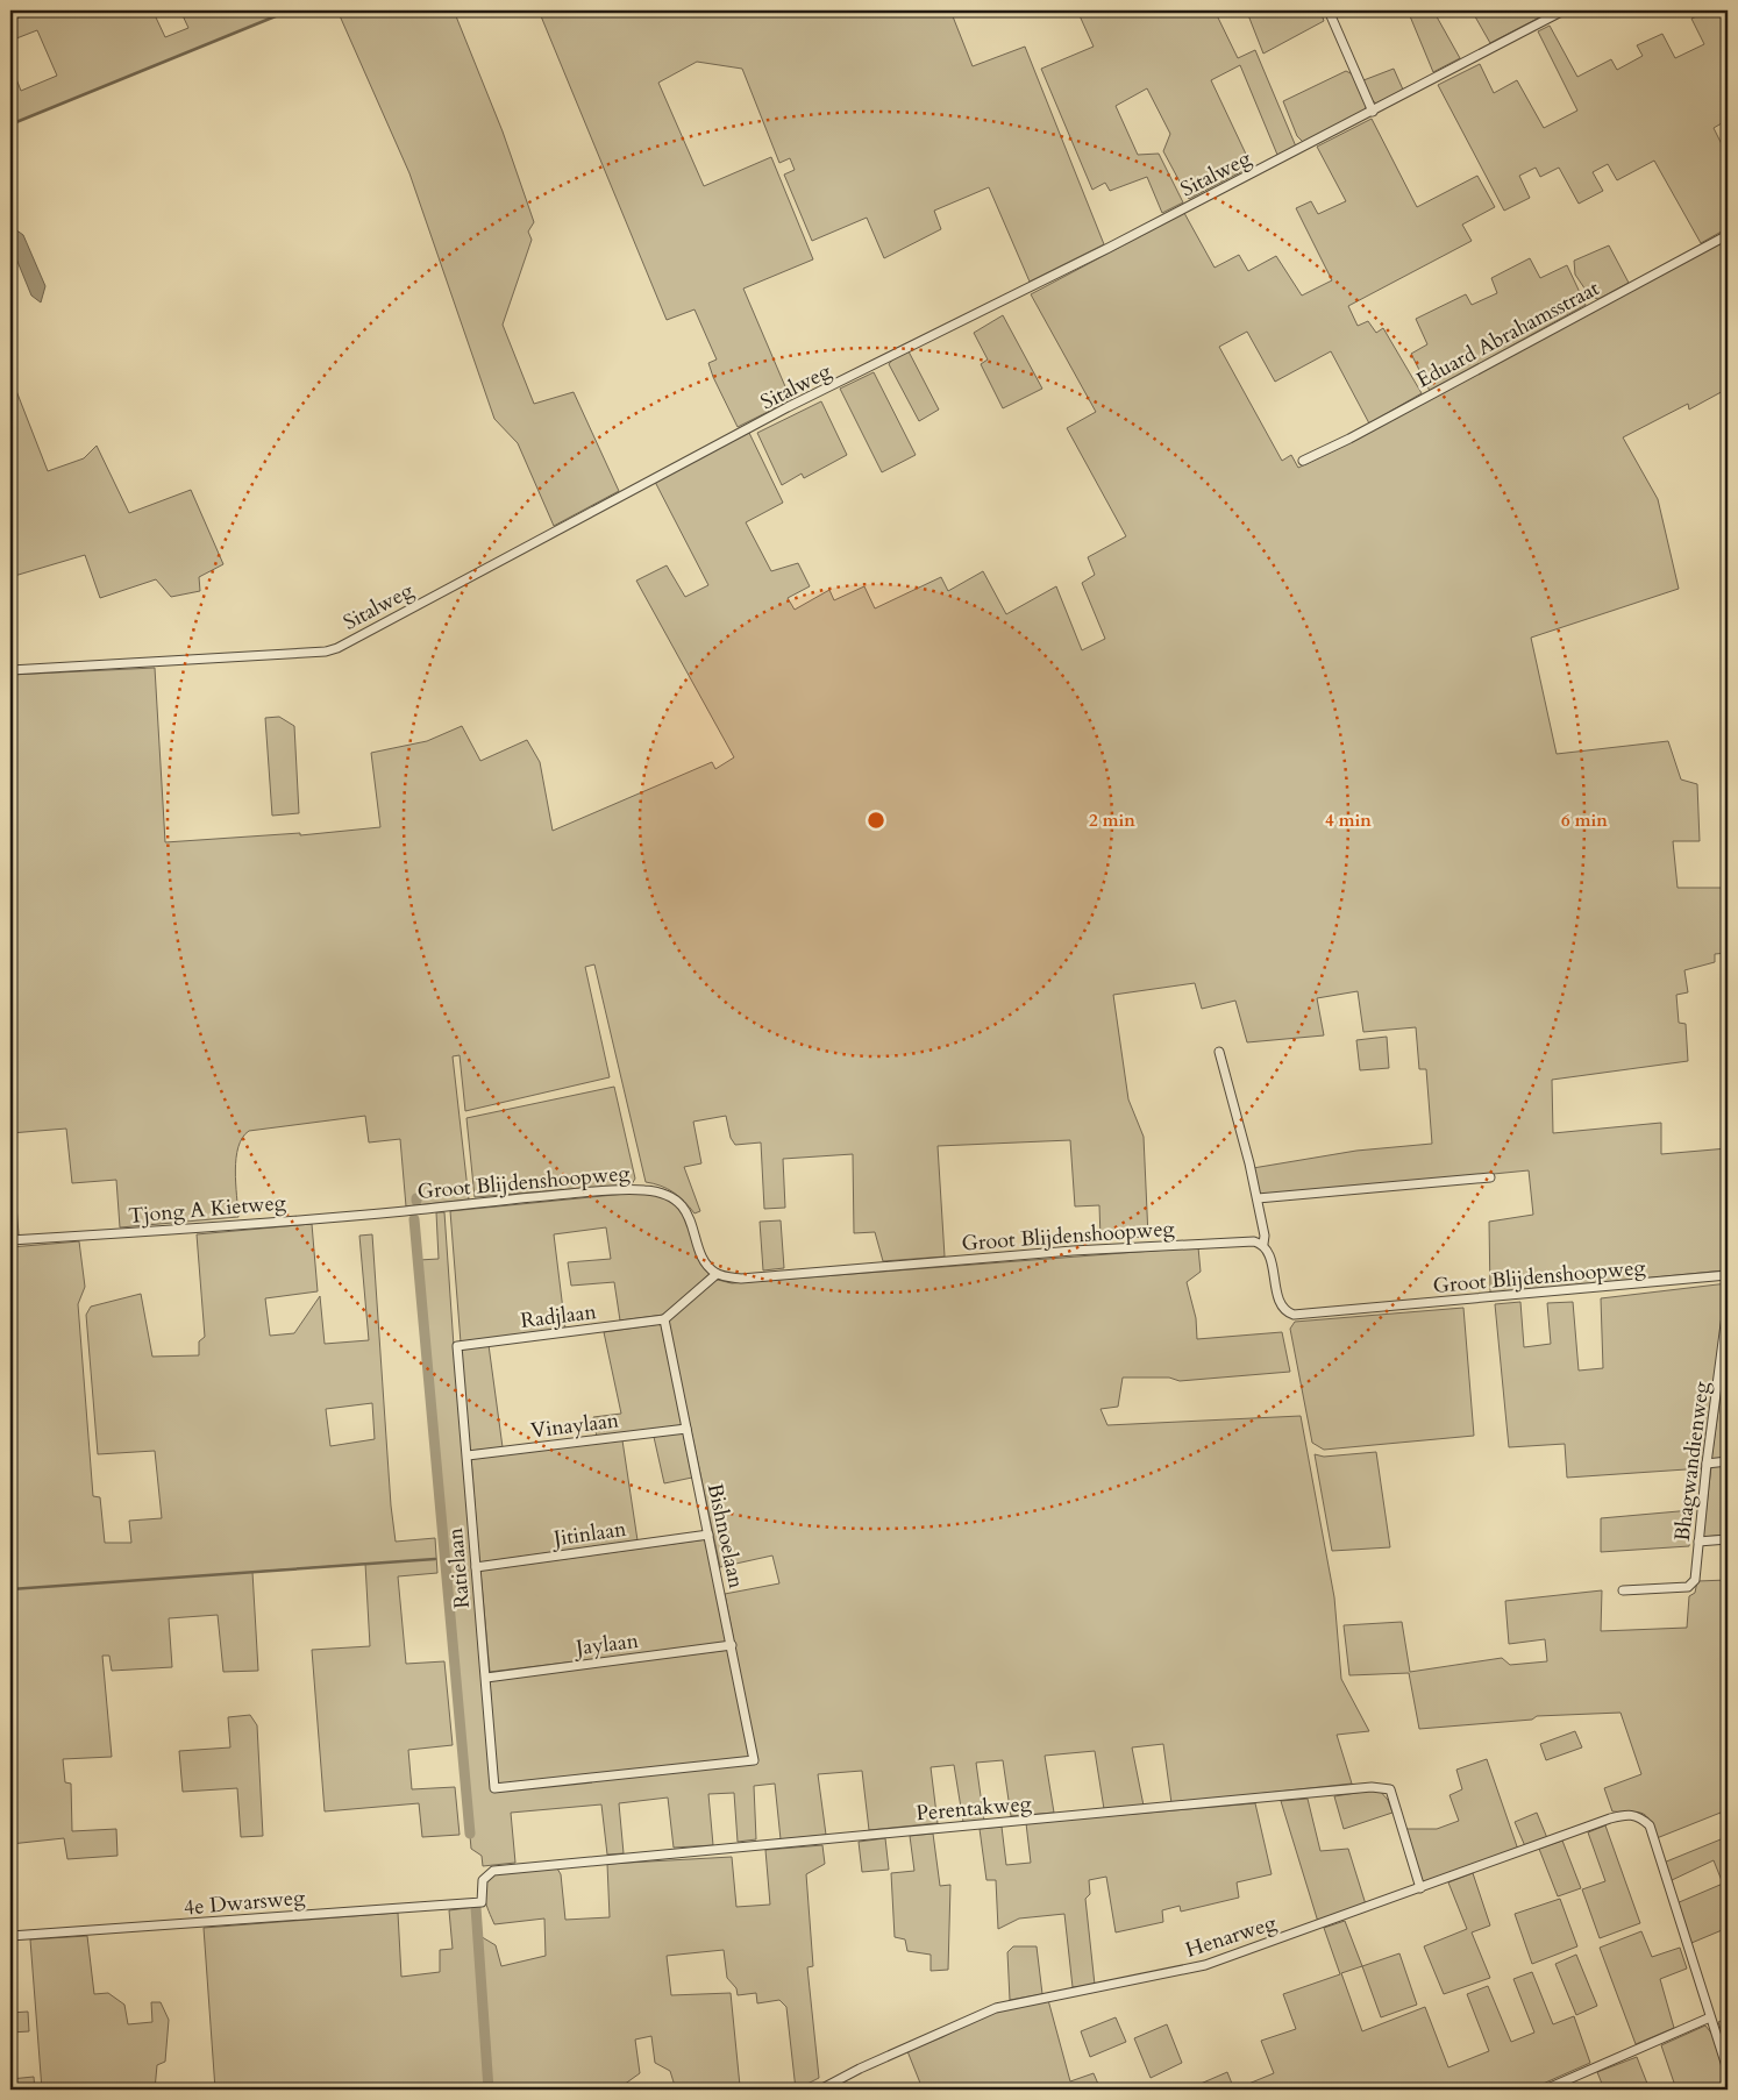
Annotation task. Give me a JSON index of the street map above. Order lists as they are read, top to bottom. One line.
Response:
{"streets":{"street":["Sitalweg","Eduard Abrahamsstraat","Groot Blijdenshoopweg","Tjong A Kietweg","Radjlaan","Vinaylaan","Bhagwandienweg","Jitinlaan","Bishnoelaan","Ratielaan","Jaylaan","Perentakweg","4e Dwarsweg","Henarweg"]},"crossings":[["Groot Blijdenshoopweg","Tjong A Kietweg"],["Radjlaan","Bishnoelaan"],["Radjlaan","Ratielaan"],["Vinaylaan","Bishnoelaan"],["Vinaylaan","Ratielaan"],["Jitinlaan","Bishnoelaan"],["Jitinlaan","Ratielaan"],["Bishnoelaan","Ratielaan"],["Bishnoelaan","Jaylaan"],["Ratielaan","Jaylaan"],["Perentakweg","4e Dwarsweg"],["Perentakweg","Henarweg"]],"rings":["2 min","4 min","6 min"]}
